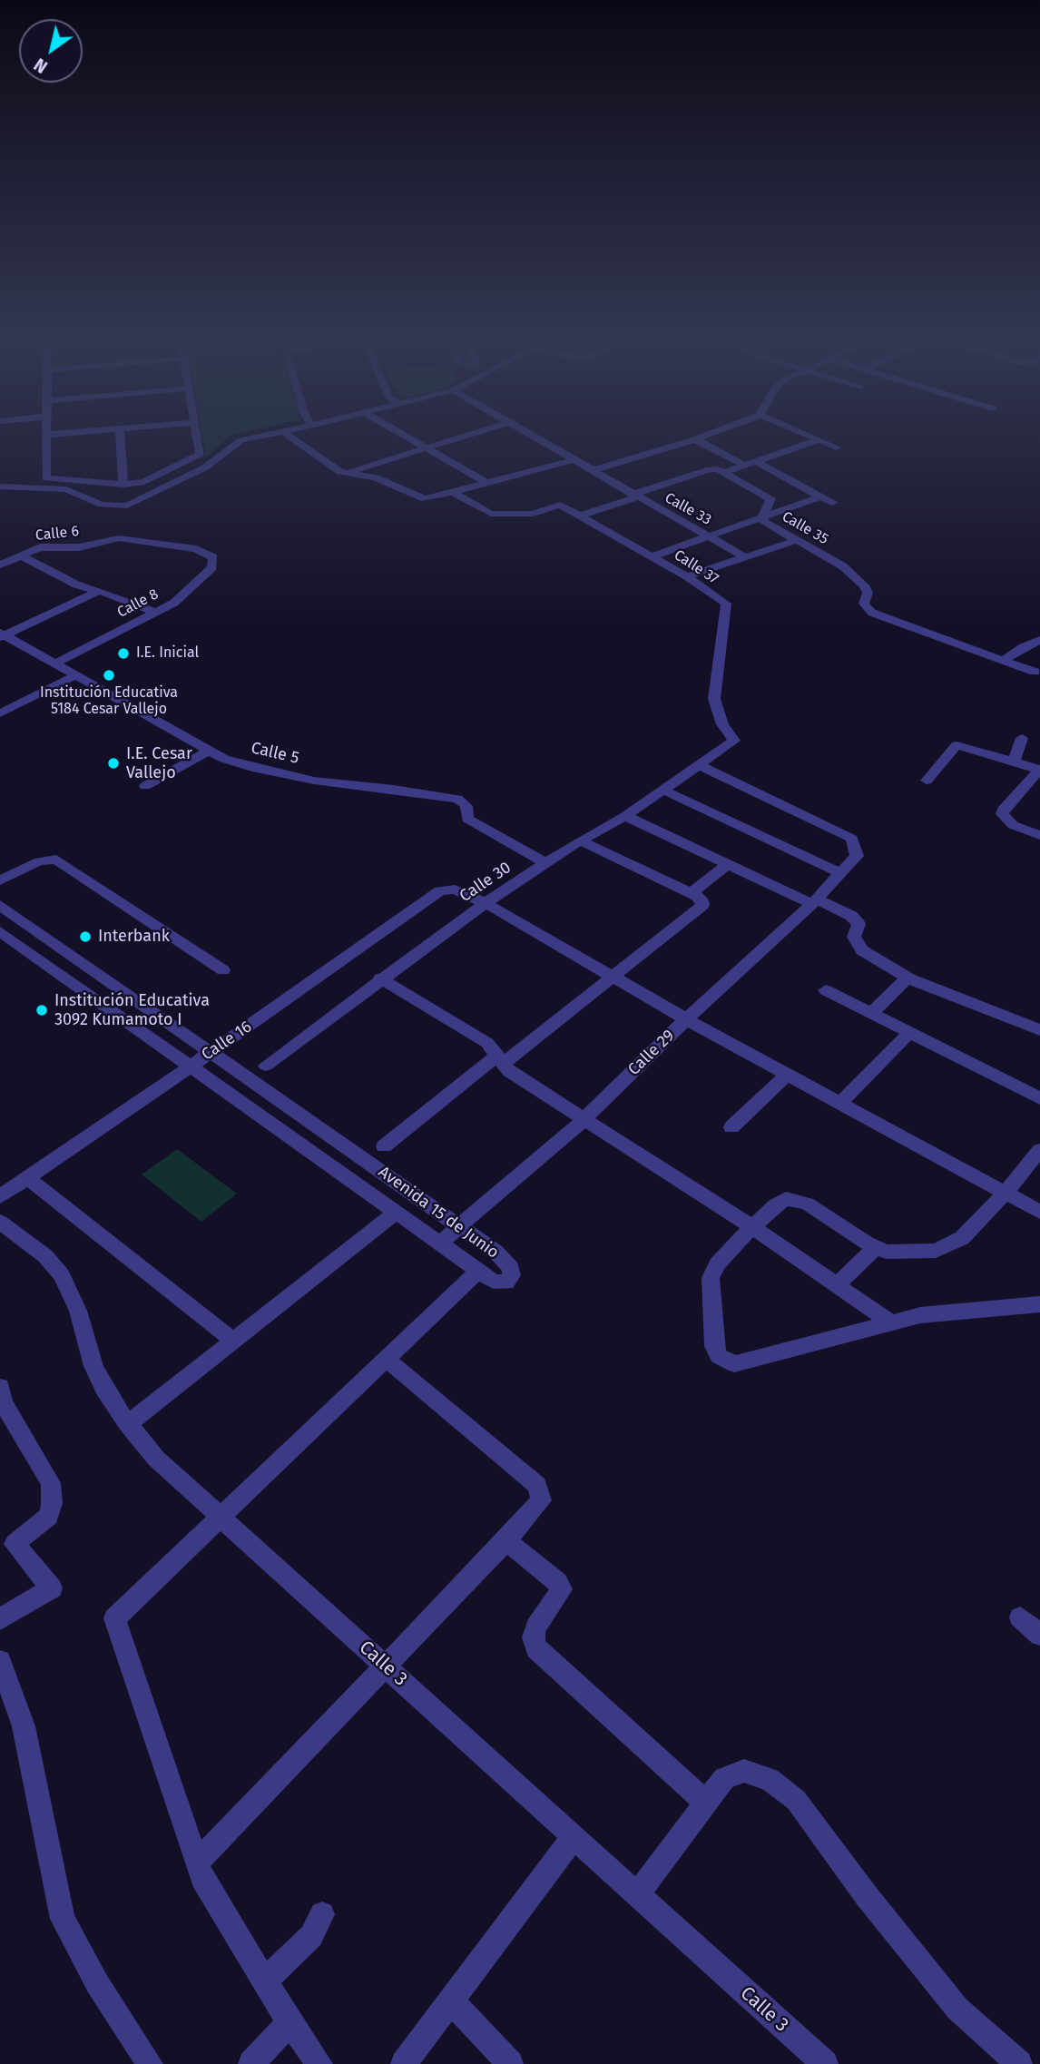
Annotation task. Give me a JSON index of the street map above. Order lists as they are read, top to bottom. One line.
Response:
{"streets":{"street":["Calle 33","Calle 35","Calle 6","Calle 37","Calle 8","Calle 5","Calle 30","Calle 16","Calle 29","Avenida 15 de Junio","Calle 3"]},"crossings":[["Calle 6","Calle 8"],["Calle 37","Calle 30"],["Calle 8","Calle 5"],["Calle 5","Calle 30"],["Calle 30","Calle 16"],["Calle 30","Calle 29"],["Calle 16","Avenida 15 de Junio"],["Calle 29","Avenida 15 de Junio"]],"places":["I.E. Inicial","Institución Educativa 5184 Cesar Vallejo","I.E. Cesar Vallejo","Interbank","Institución Educativa 3092 Kumamoto I"],"north":"bottom left"}
